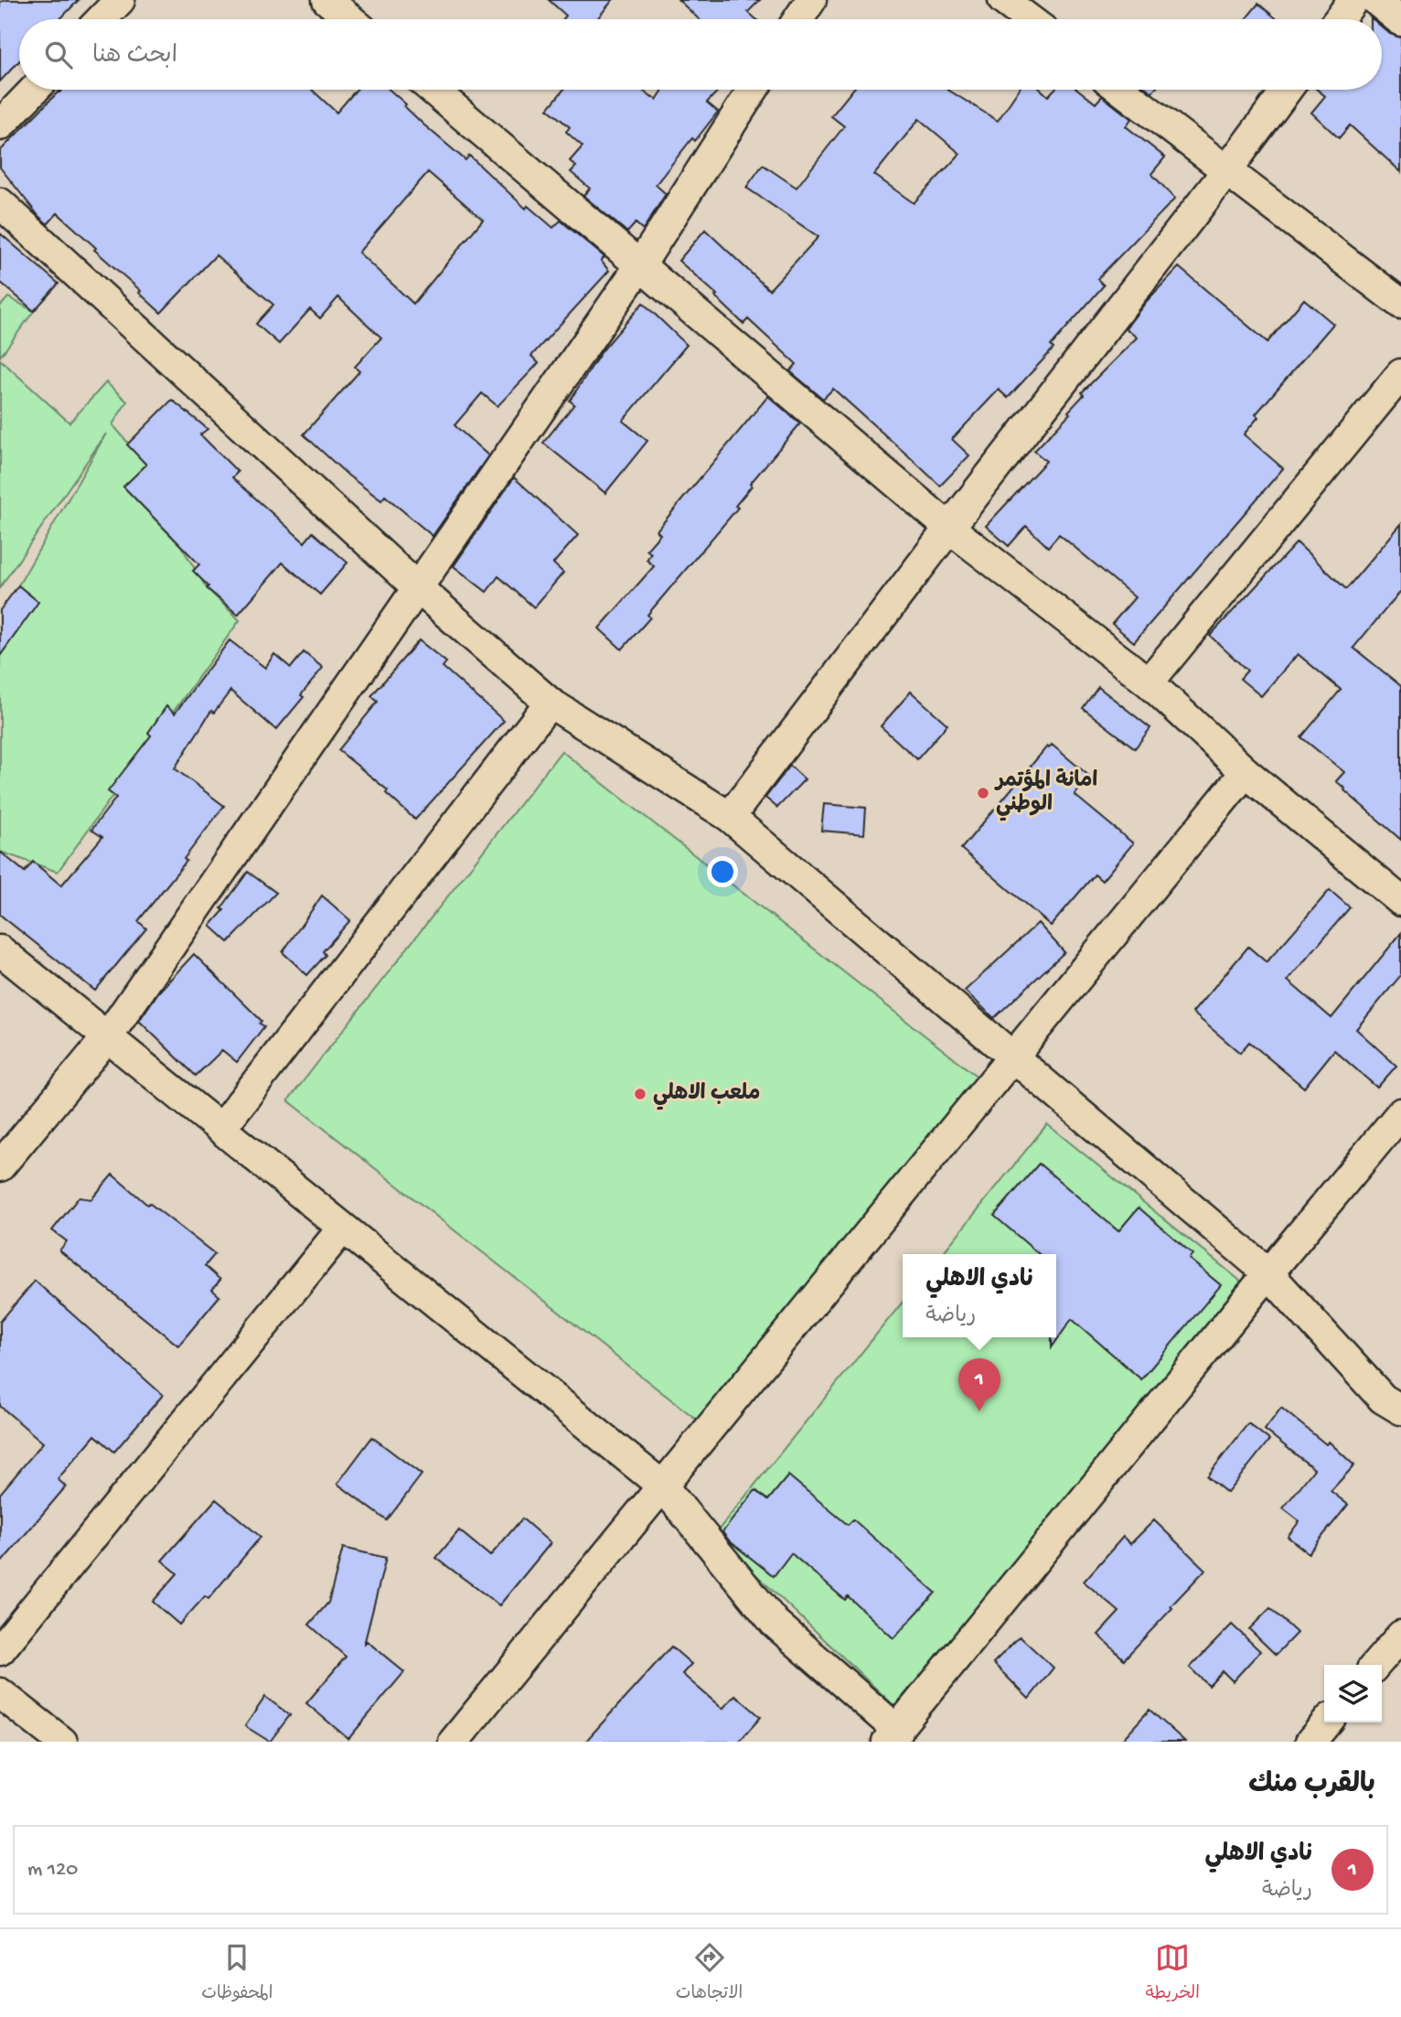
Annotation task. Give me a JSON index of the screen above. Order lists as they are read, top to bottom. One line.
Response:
{"places":["امانة المؤتمر الوطني","ملعب الاهلي"],"page":{"search":"ابحث هنا","popup":["نادي الاهلي","رياضة"],"pins":"1","heading":"بالقرب منك","list":[{"mark":"1","name":"نادي الاهلي","note":"رياضة","value":"120 m"}],"nav":["الخريطة","الاتجاهات","المحفوظات"]}}
